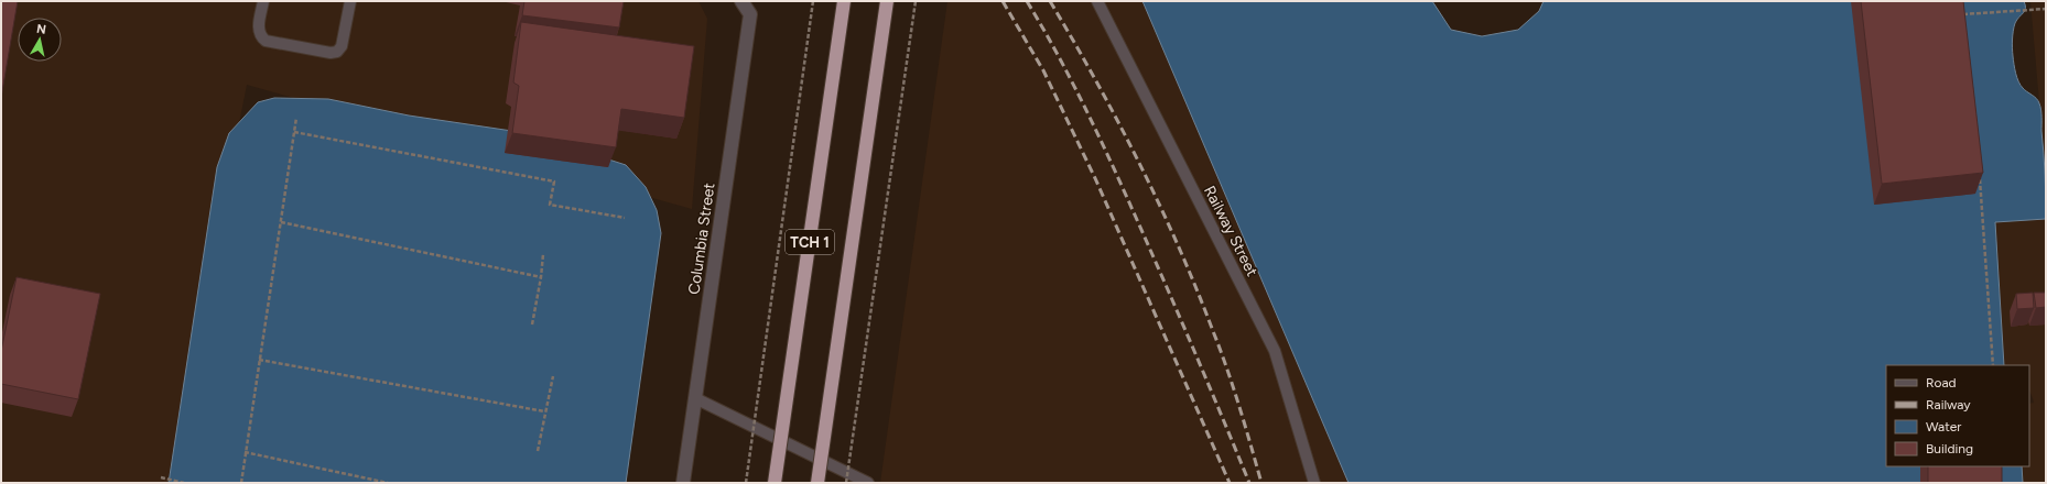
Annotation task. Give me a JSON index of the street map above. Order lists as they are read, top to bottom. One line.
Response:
{"streets":{"highway":["TCH 1"],"street":["Columbia Street"],"lane":["Railway Street"]},"legend":["Road","Railway","Water","Building"],"north":"top"}
